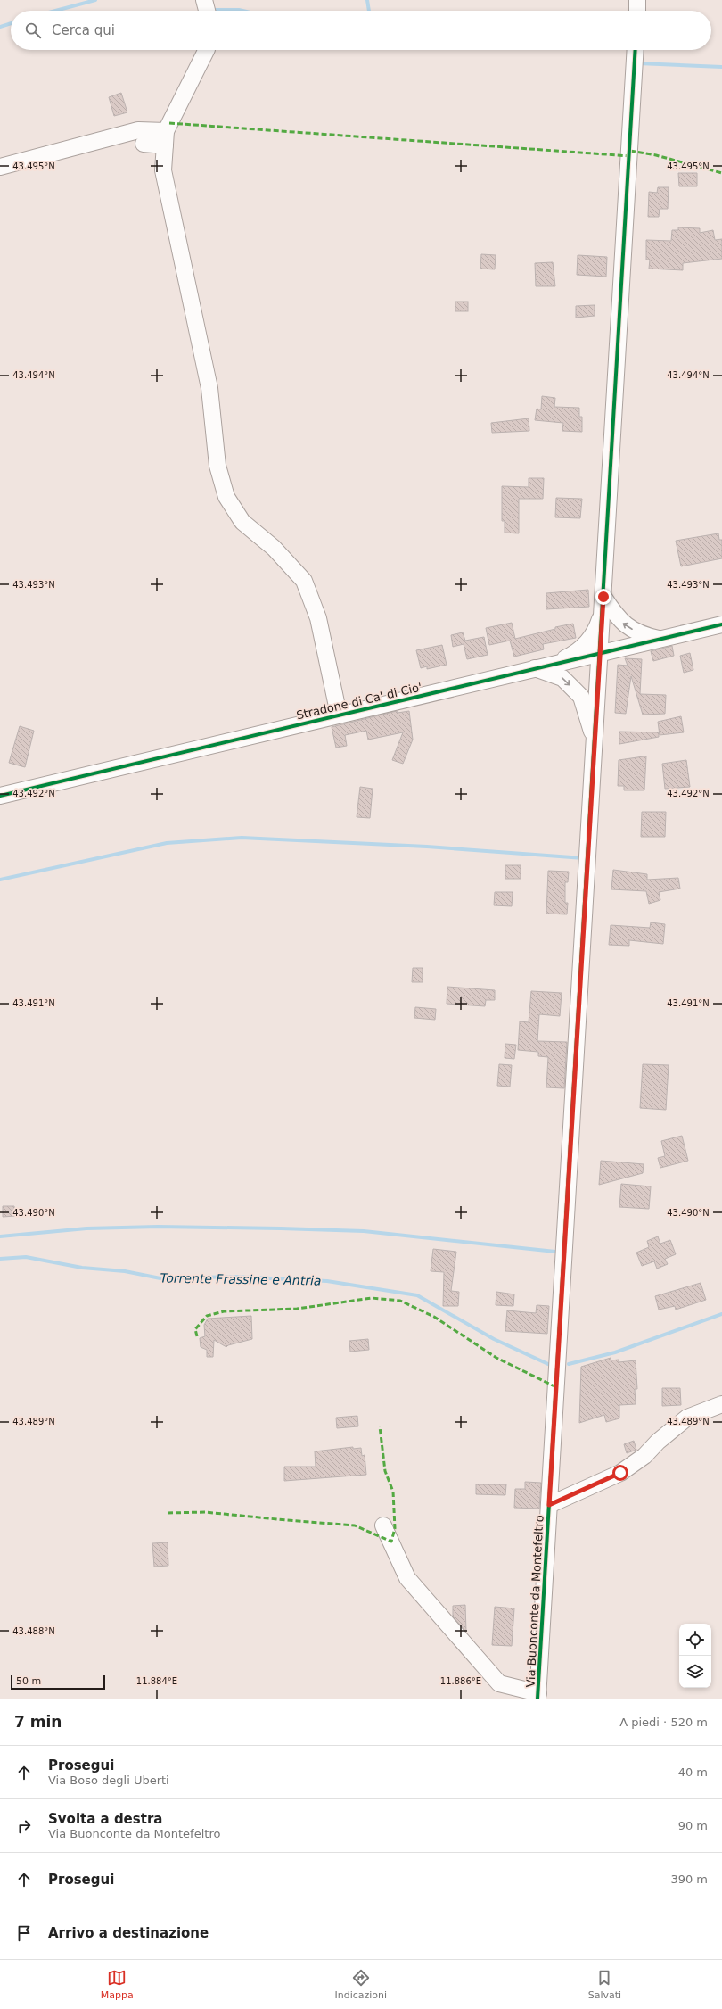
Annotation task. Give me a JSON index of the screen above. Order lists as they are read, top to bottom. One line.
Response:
{"streets":{"street":["Stradone di Ca' di Cio'","Via Buonconte da Montefeltro"]},"water":["Torrente Frassine e Antria"],"scale_bar":"50 m","page":{"search":"Cerca qui","scale":"50 m","heading":["7 min","A piedi · 520 m"],"list":[["Prosegui","Via Boso degli Uberti","40 m"],["Svolta a destra","Via Buonconte da Montefeltro","90 m"],["Prosegui","390 m"],"Arrivo a destinazione"],"nav":["Mappa","Indicazioni","Salvati"]},"coordinates":["43.495°N","43.494°N","43.493°N","43.492°N","43.491°N","43.490°N","43.489°N","43.488°N","11.884°E","11.886°E"]}
